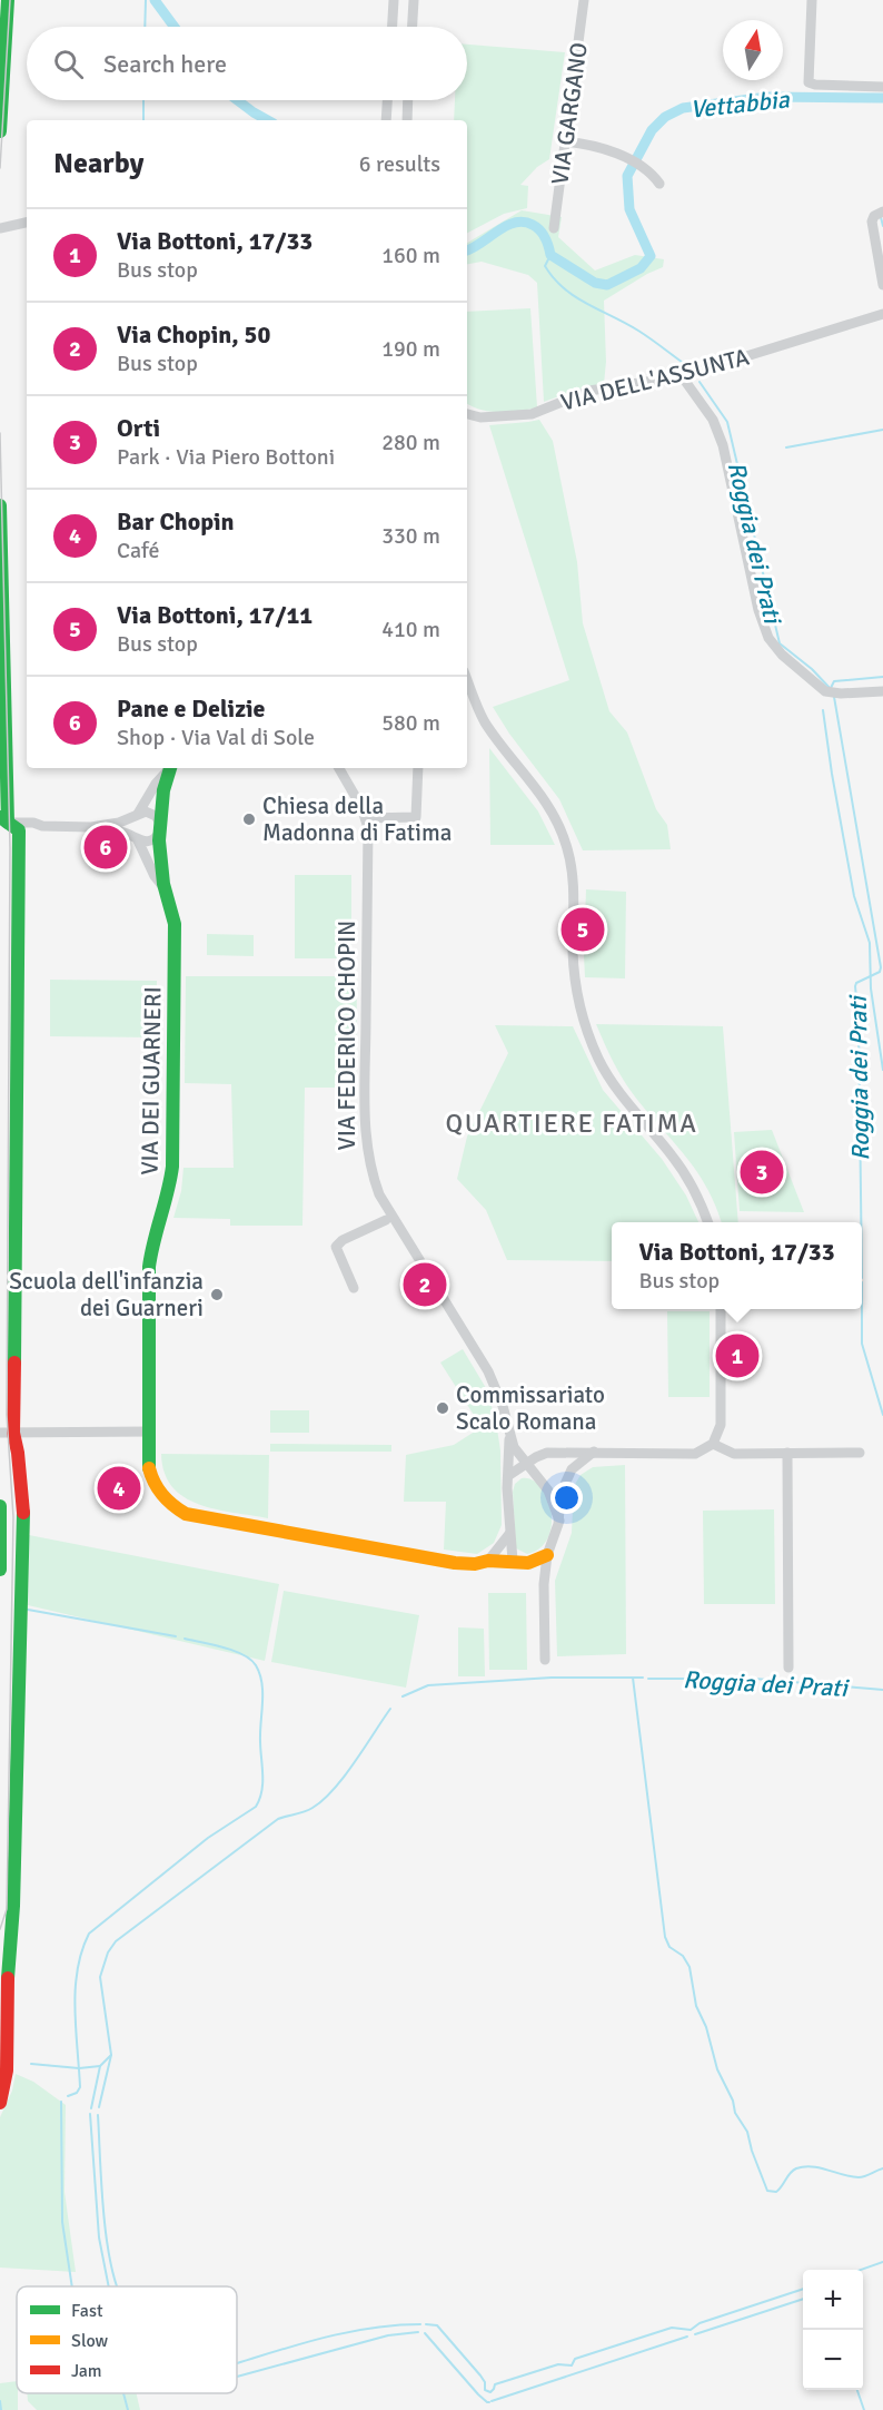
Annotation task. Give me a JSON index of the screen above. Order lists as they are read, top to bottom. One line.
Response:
{"streets":{"street":["VIA GARGANO","VIA DELL'ASSUNTA","VIA FEDERICO CHOPIN","VIA DEI GUARNERI"]},"districts":["QUARTIERE FATIMA"],"water":["Vettabbia","Roggia dei Prati"],"places":["Chiesa della Madonna di Fatima","Scuola dell'infanzia dei Guarneri","Commissariato Scalo Romana"],"legend":["Fast","Slow","Jam"],"north":"top","page":{"search":"Search here","heading":["Nearby","6 results"],"list":[{"mark":"1","name":"Via Bottoni, 17/33","note":"Bus stop","value":"160 m"},{"mark":"2","name":"Via Chopin, 50","note":"Bus stop","value":"190 m"},{"mark":"3","name":"Orti","note":"Park · Via Piero Bottoni","value":"280 m"},{"mark":"4","name":"Bar Chopin","note":"Café","value":"330 m"},{"mark":"5","name":"Via Bottoni, 17/11","note":"Bus stop","value":"410 m"},{"mark":"6","name":"Pane e Delizie","note":"Shop · Via Val di Sole","value":"580 m"}],"pins":["6","5","3","2","1","4"],"popup":["Via Bottoni, 17/33","Bus stop"],"map_buttons":["+","−"]}}
